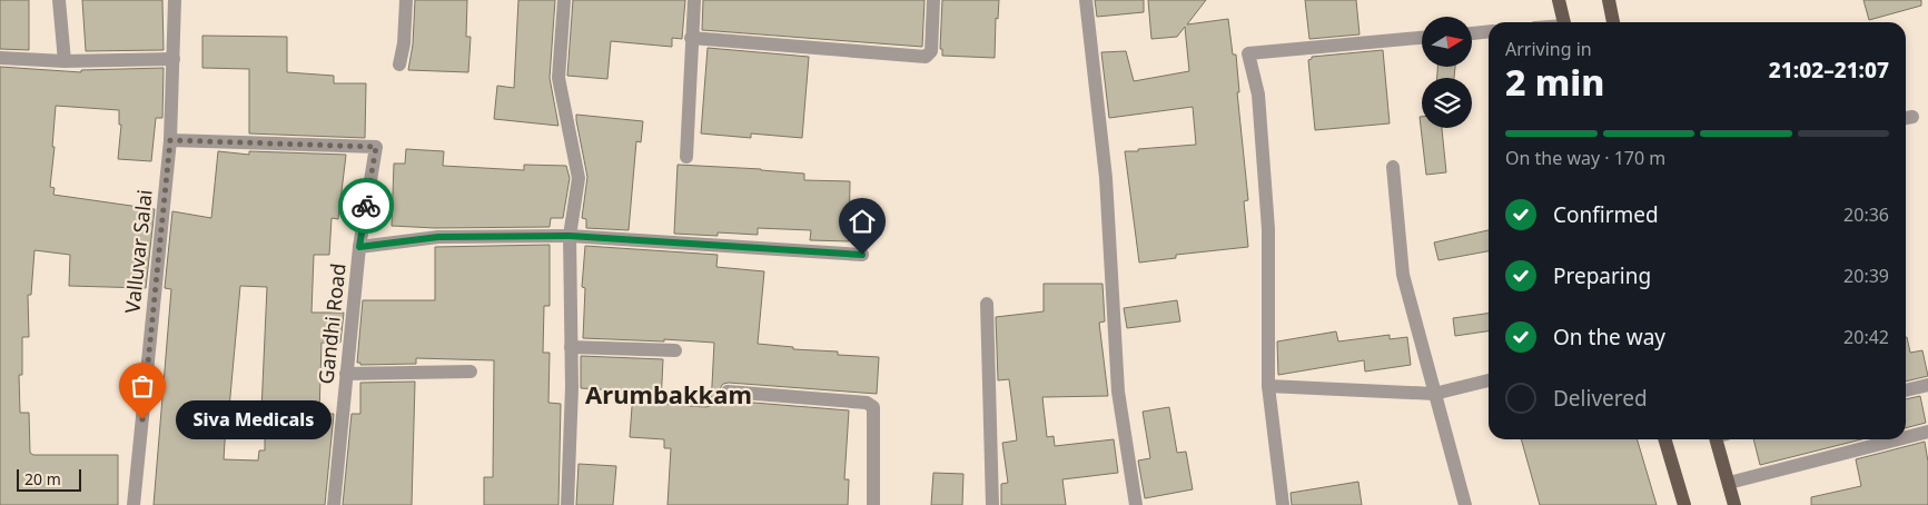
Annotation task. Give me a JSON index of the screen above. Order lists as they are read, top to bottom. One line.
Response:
{"streets":{"street":["Valluvar Salai","Gandhi Road"]},"crossings":[["Valluvar Salai","Gandhi Road"]],"districts":["Arumbakkam"],"places":["Siva Medicals"],"scale_bar":"20 m","north":"right","page":{"heading":["2 min","Arriving in","21:02–21:07"],"bar":"On the way · 170 m","list":[["Confirmed","20:36"],["Preparing","20:39"],["On the way","20:42"],"Delivered"],"bubble":"Siva Medicals","scale":"20 m"}}
